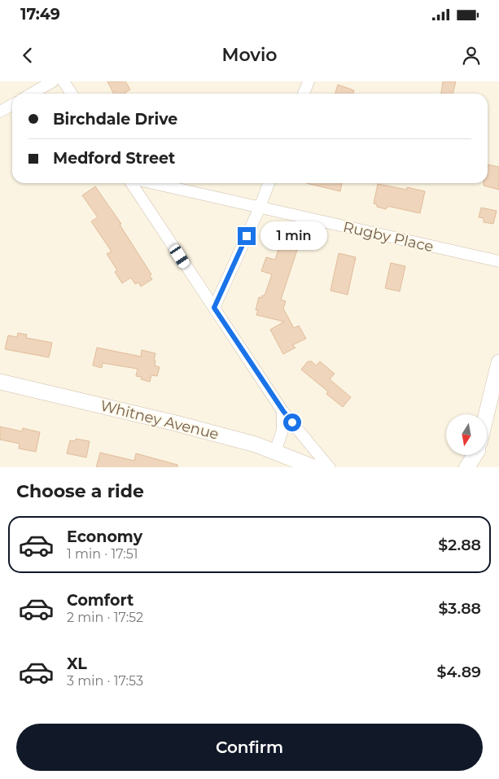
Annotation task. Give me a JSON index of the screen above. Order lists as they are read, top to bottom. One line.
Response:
{"streets":{"main road":["Whitney Avenue"],"street":["Rugby Place"]},"north":"bottom","page":{"status":"17:49","header":"Movio","banner":["Birchdale Drive","Medford Street"],"bubble":"1 min","heading":"Choose a ride","list":[{"name":"Economy","note":"1 min · 17:51","value":"$2.88"},{"name":"Comfort","note":"2 min · 17:52","value":"$3.88"},{"name":"XL","note":"3 min · 17:53","value":"$4.89"}],"buttons":"Confirm"}}
